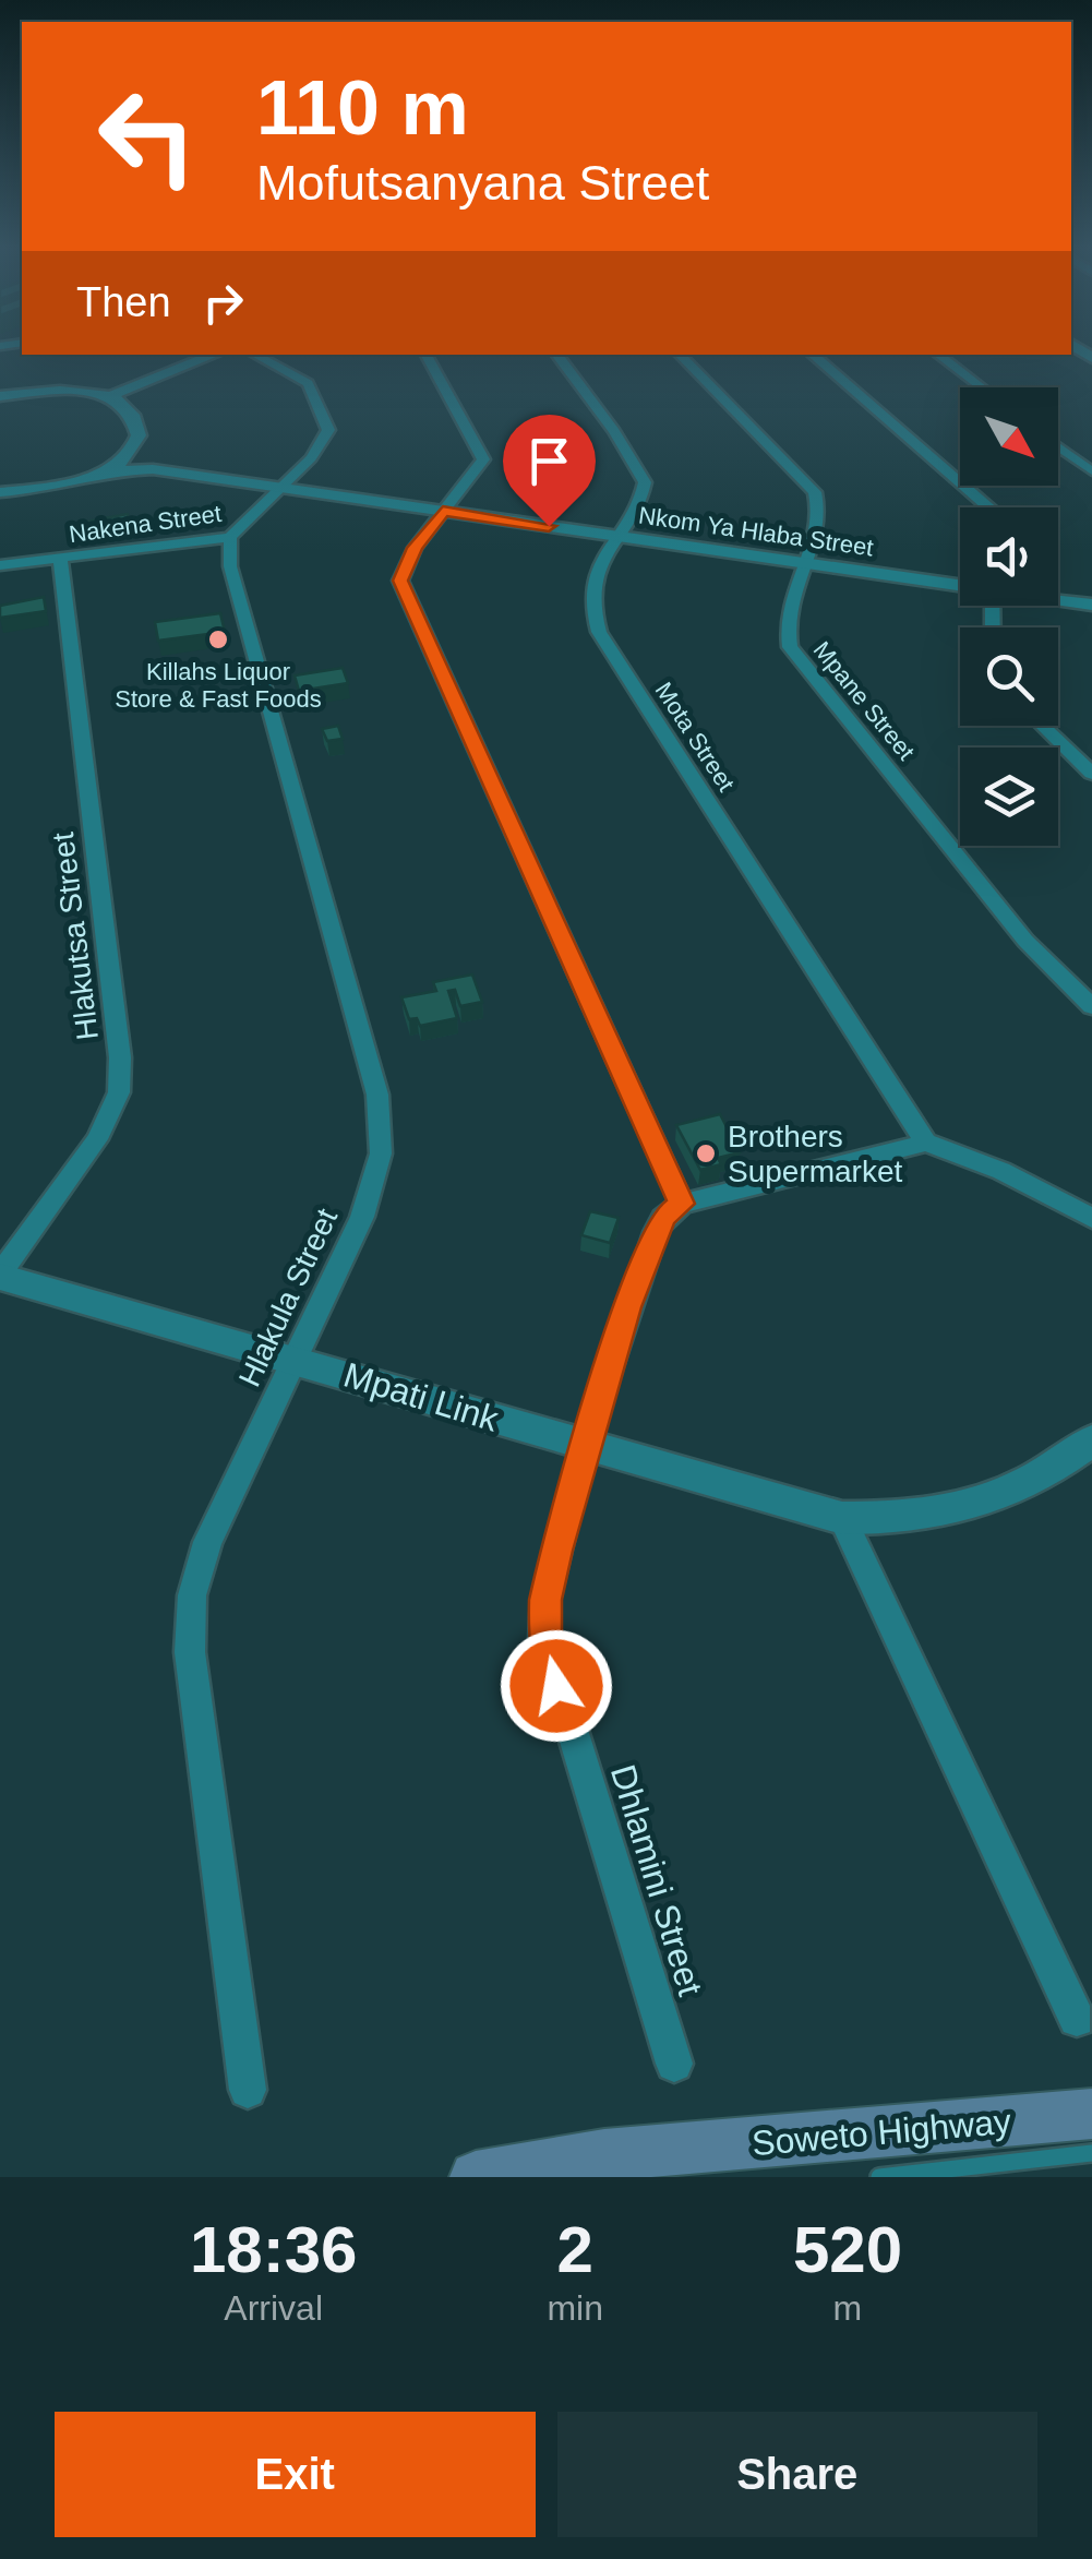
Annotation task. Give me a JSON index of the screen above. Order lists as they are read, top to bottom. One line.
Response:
{"streets":{"main road":["Soweto Highway"],"street":["Nakena Street","Nkom Ya Hlaba Street","Mpane Street","Mota Street","Hlakutsa Street","Hlakula Street","Mpati Link","Dhlamini Street"]},"crossings":[["Nakena Street","Nkom Ya Hlaba Street"],["Nakena Street","Hlakutsa Street"],["Nakena Street","Hlakula Street"],["Nkom Ya Hlaba Street","Mpane Street"],["Nkom Ya Hlaba Street","Mota Street"],["Hlakutsa Street","Mpati Link"],["Hlakula Street","Mpati Link"],["Mpati Link","Dhlamini Street"]],"places":["Killahs Liquor Store & Fast Foods","Brothers Supermarket"],"north":"bottom right","page":{"turn":["110 m","Mofutsanyana Street"],"then":"Then","eta":["18:36","Arrival","2","min","520","m"],"buttons":["Exit","Share"]}}
